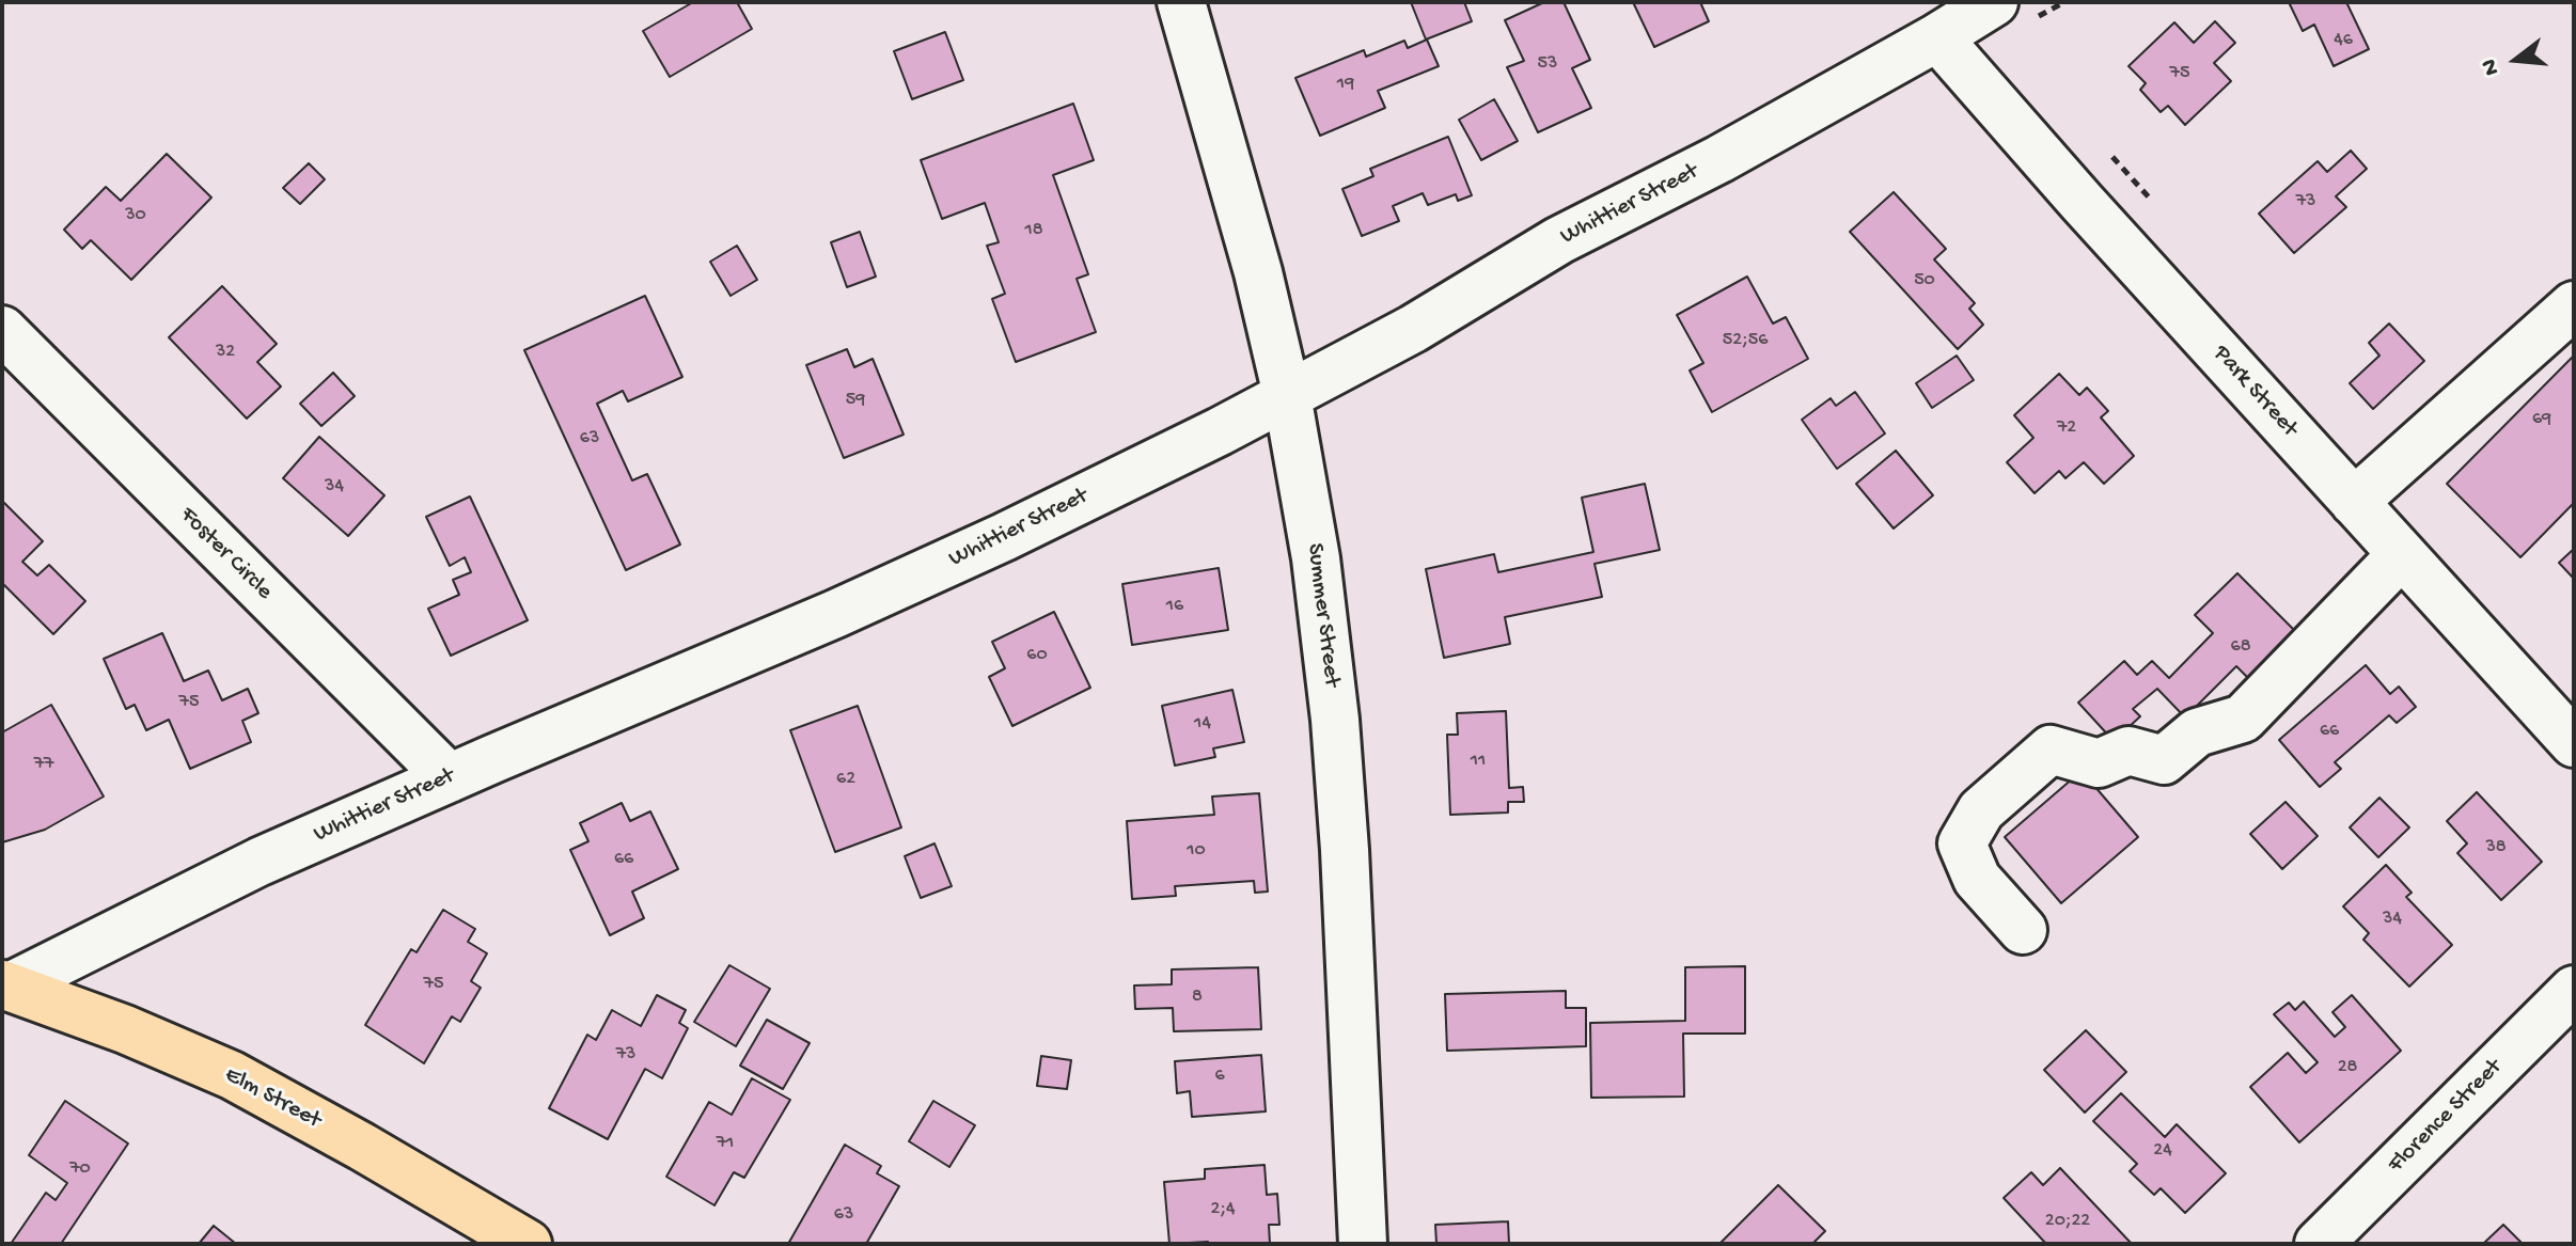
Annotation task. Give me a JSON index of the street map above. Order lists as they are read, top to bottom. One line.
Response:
{"streets":{"main road":["Elm Street"],"street":["Whittier Street","Park Street","Foster Circle","Summer Street","Florence Street"]},"crossings":[["Whittier Street","Park Street"],["Whittier Street","Foster Circle"],["Whittier Street","Summer Street"],["Whittier Street","Elm Street"]],"house_numbers":["46","53","75","19","73","30","18","50","52;56","32","59","69","72","63","34","16","68","60","75","14","66","11","77","62","38","10","66","34","75","8","73","28","6","71","24","70","2;4","63","20;22"],"north":"left"}
